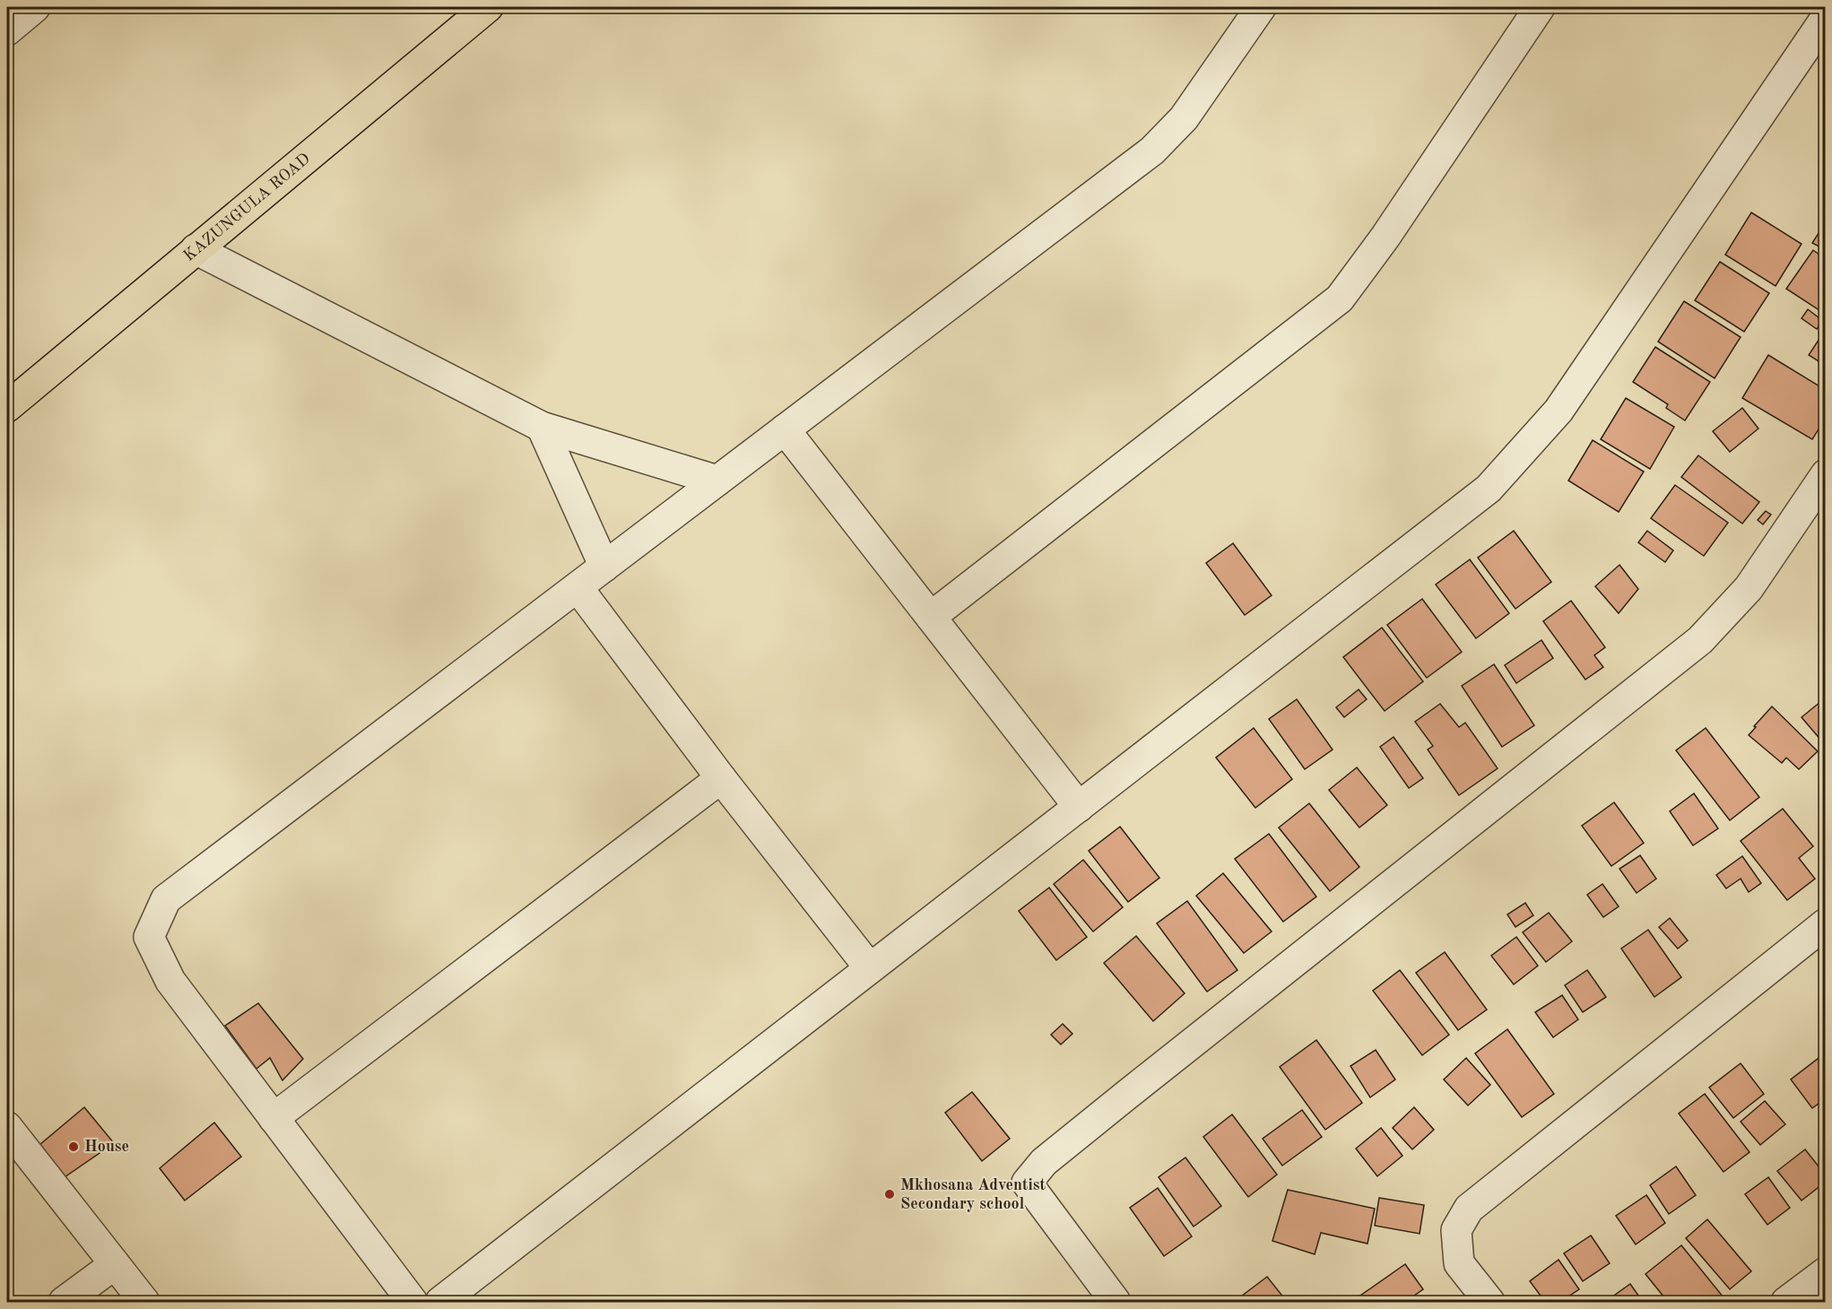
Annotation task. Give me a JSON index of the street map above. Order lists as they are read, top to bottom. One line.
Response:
{"streets":{"main road":["KAZUNGULA ROAD"]},"places":["House","Mkhosana Adventist Secondary school"]}
